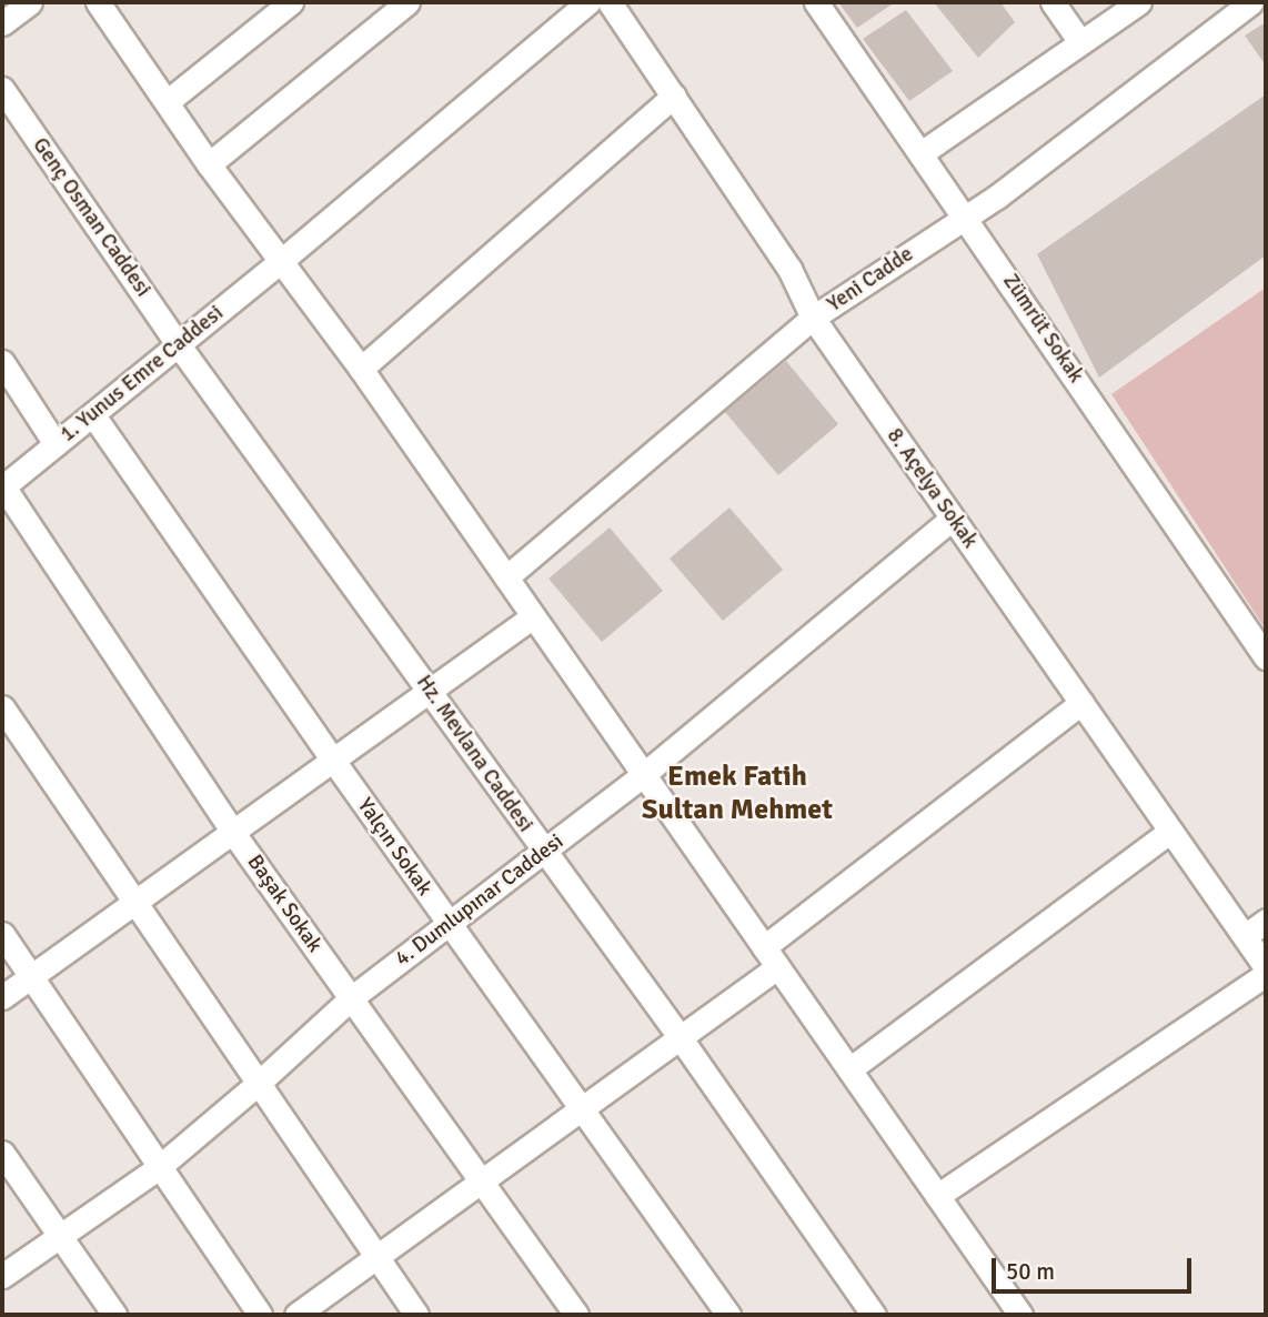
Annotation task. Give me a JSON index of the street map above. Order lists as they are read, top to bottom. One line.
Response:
{"streets":{"street":["Genç Osman Caddesi","Yeni Cadde","Zümrüt Sokak","1. Yunus Emre Caddesi","8. Açelya Sokak","Hz. Mevlana Caddesi","Yalçın Sokak","4. Dumlupınar Caddesi","Başak Sokak"]},"crossings":[["Genç Osman Caddesi","1. Yunus Emre Caddesi"],["Genç Osman Caddesi","Hz. Mevlana Caddesi"],["Yeni Cadde","Zümrüt Sokak"],["Yeni Cadde","8. Açelya Sokak"],["1. Yunus Emre Caddesi","Hz. Mevlana Caddesi"],["1. Yunus Emre Caddesi","Yalçın Sokak"],["1. Yunus Emre Caddesi","Başak Sokak"],["8. Açelya Sokak","4. Dumlupınar Caddesi"],["Hz. Mevlana Caddesi","4. Dumlupınar Caddesi"],["Yalçın Sokak","4. Dumlupınar Caddesi"],["4. Dumlupınar Caddesi","Başak Sokak"]],"districts":["Emek Fatih Sultan Mehmet"],"scale_bar":"50 m"}
